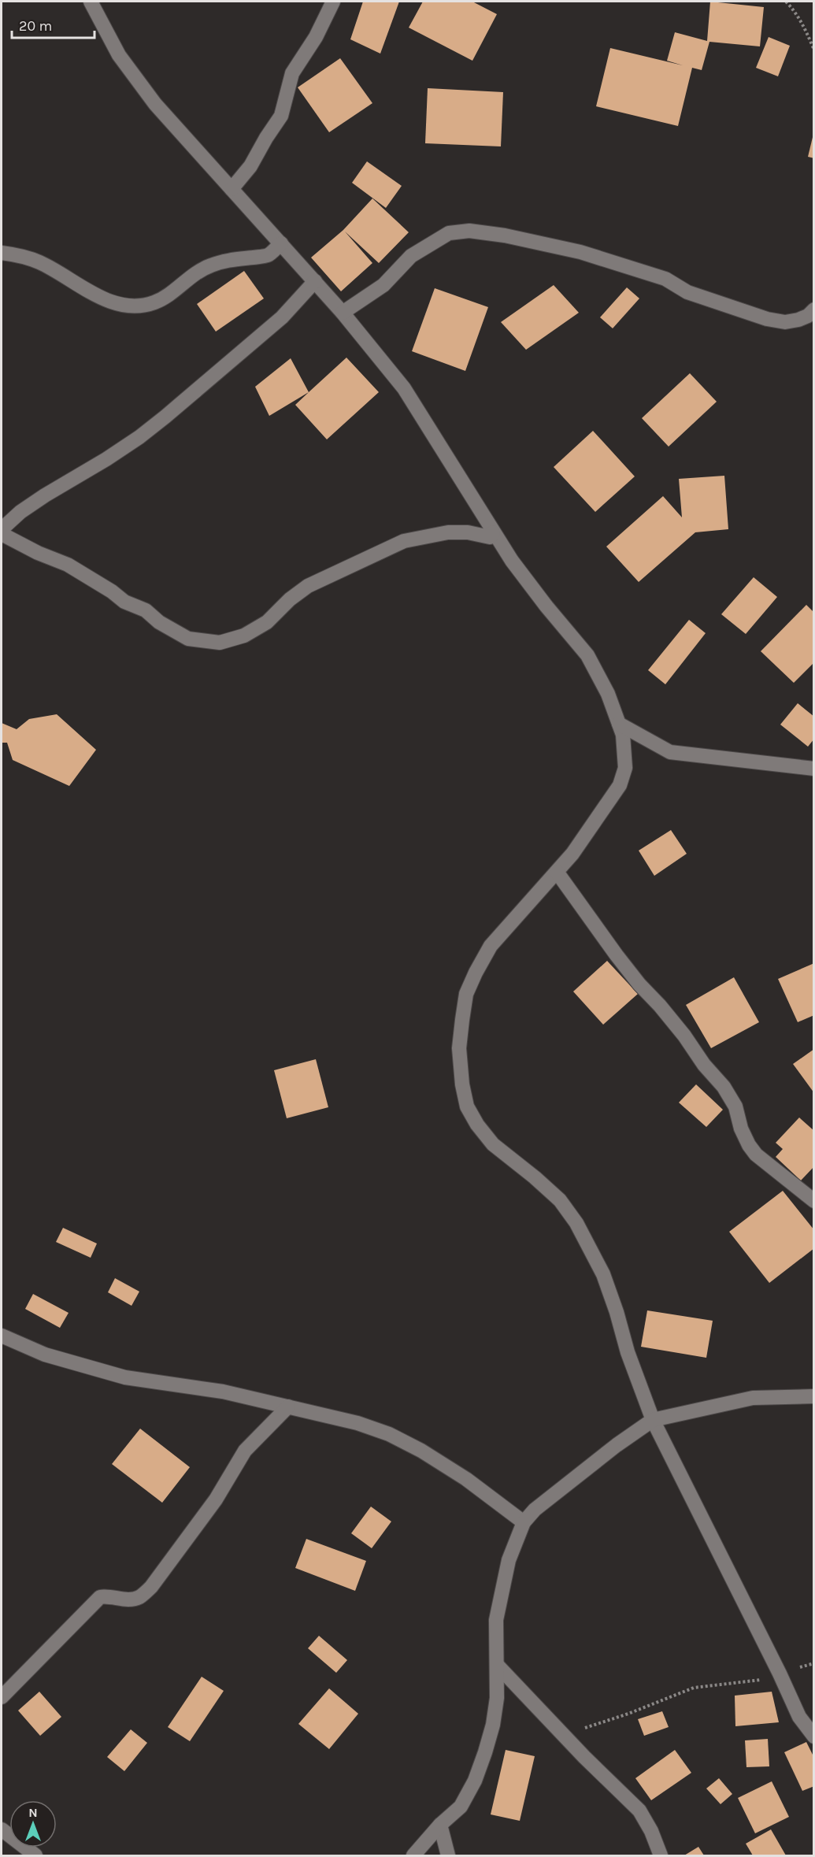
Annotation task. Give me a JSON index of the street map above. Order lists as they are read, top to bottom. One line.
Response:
{"scale_bar":"20 m","north":"top"}
